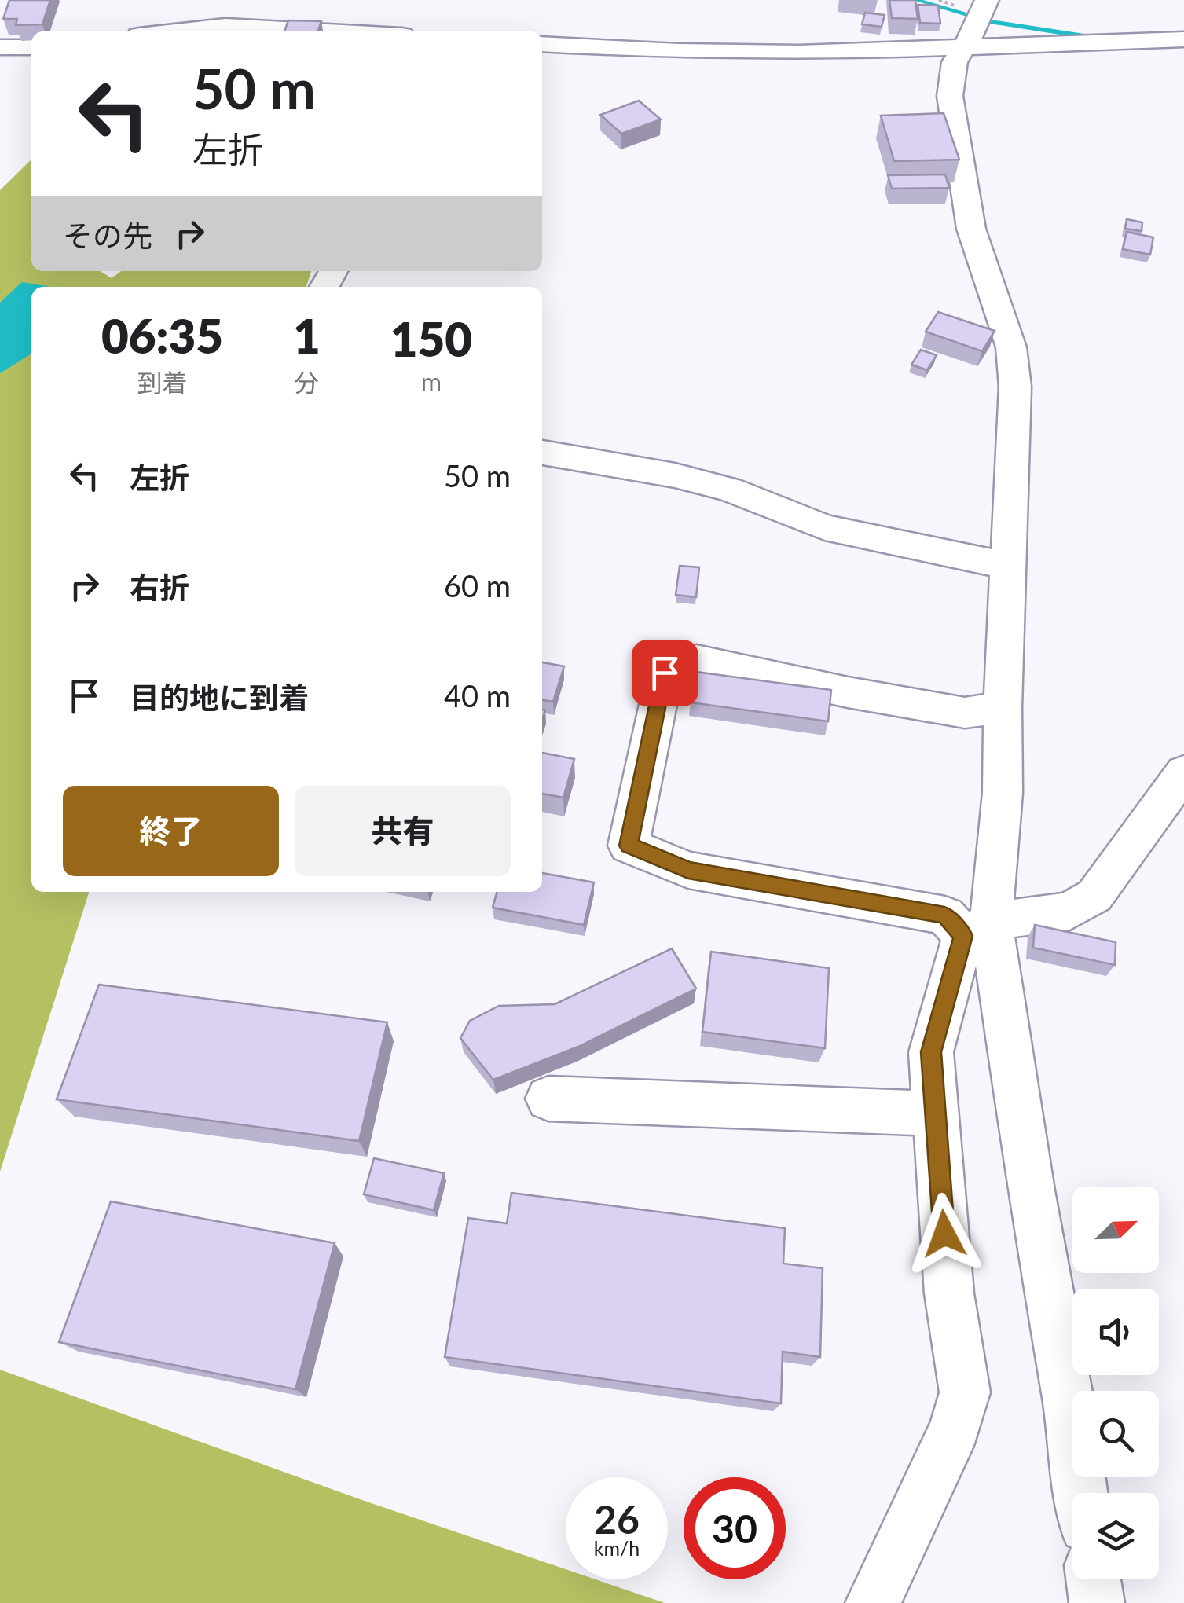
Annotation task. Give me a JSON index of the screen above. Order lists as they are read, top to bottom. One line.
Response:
{"north":"top right","page":{"turn":["50 m","左折"],"then":"その先","eta":["06:35","到着","1","分","150","m"],"list":[{"name":"左折","value":"50 m"},{"name":"右折","value":"60 m"},{"name":"目的地に到着","value":"40 m"}],"buttons":["終了","共有"],"speed":"26 km/h","limit":"30"}}
